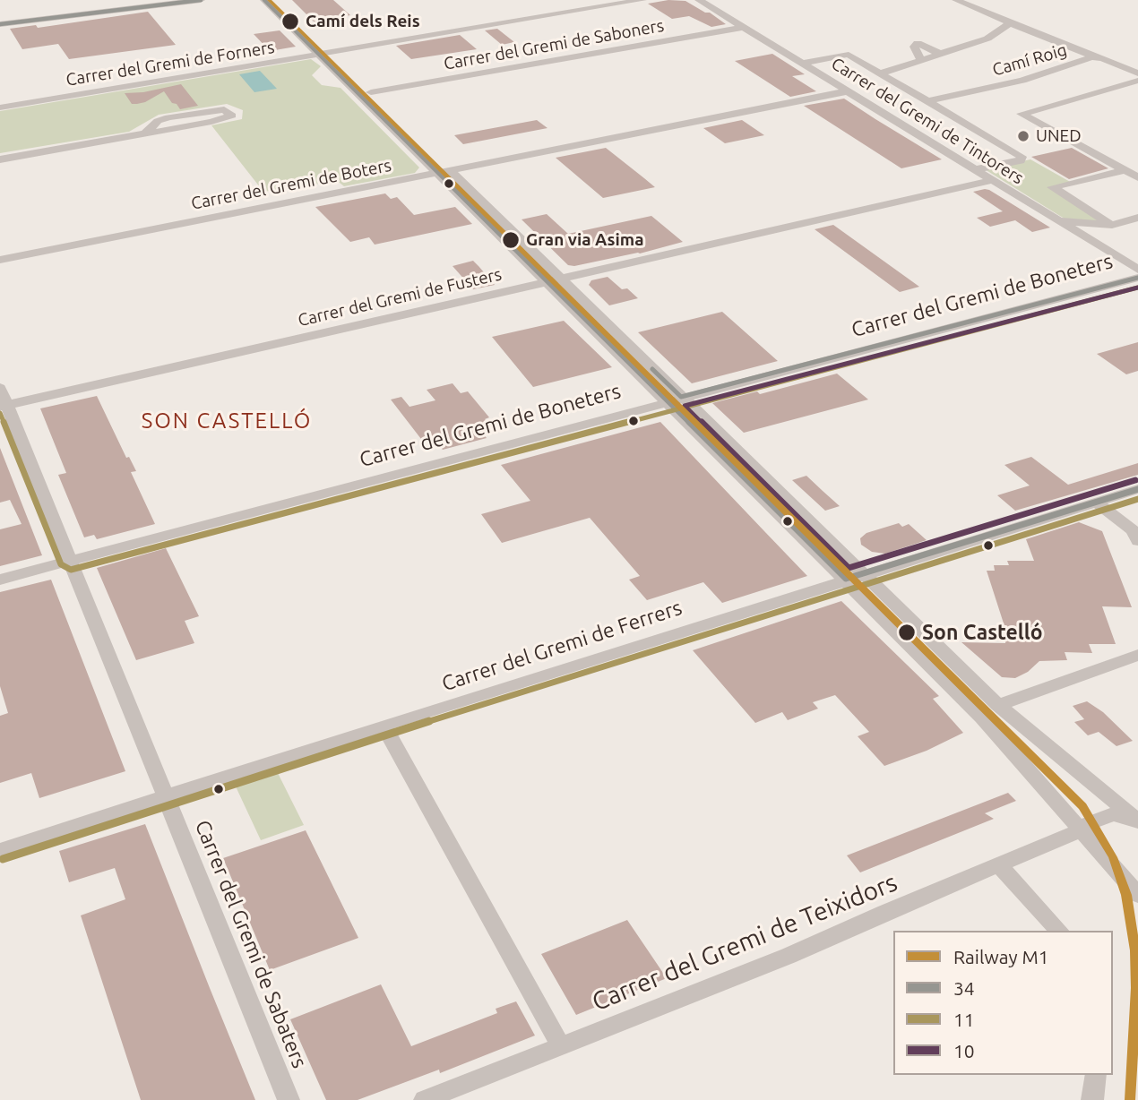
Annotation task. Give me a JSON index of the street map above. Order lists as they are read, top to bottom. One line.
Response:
{"streets":{"street":["Carrer del Gremi de Saboners","Camí Roig","Carrer del Gremi de Forners","Carrer del Gremi de Tintorers","Carrer del Gremi de Boters","Carrer del Gremi de Boneters","Carrer del Gremi de Fusters","Carrer del Gremi de Ferrers","Carrer del Gremi de Teixidors","Carrer del Gremi de Sabaters"]},"crossings":[["Carrer del Gremi de Saboners","Carrer del Gremi de Tintorers"],["Carrer del Gremi de Tintorers","Carrer del Gremi de Boters"],["Carrer del Gremi de Tintorers","Carrer del Gremi de Fusters"],["Carrer del Gremi de Boneters","Carrer del Gremi de Sabaters"],["Carrer del Gremi de Fusters","Carrer del Gremi de Sabaters"],["Carrer del Gremi de Ferrers","Carrer del Gremi de Sabaters"]],"districts":["SON CASTELLÓ"],"places":["Camí dels Reis","UNED","Gran via Asima","Son Castelló"],"lines":["rail line M1","transit line 34","transit line 11","transit line 10"],"legend":["Railway M1","34","11","10"]}
